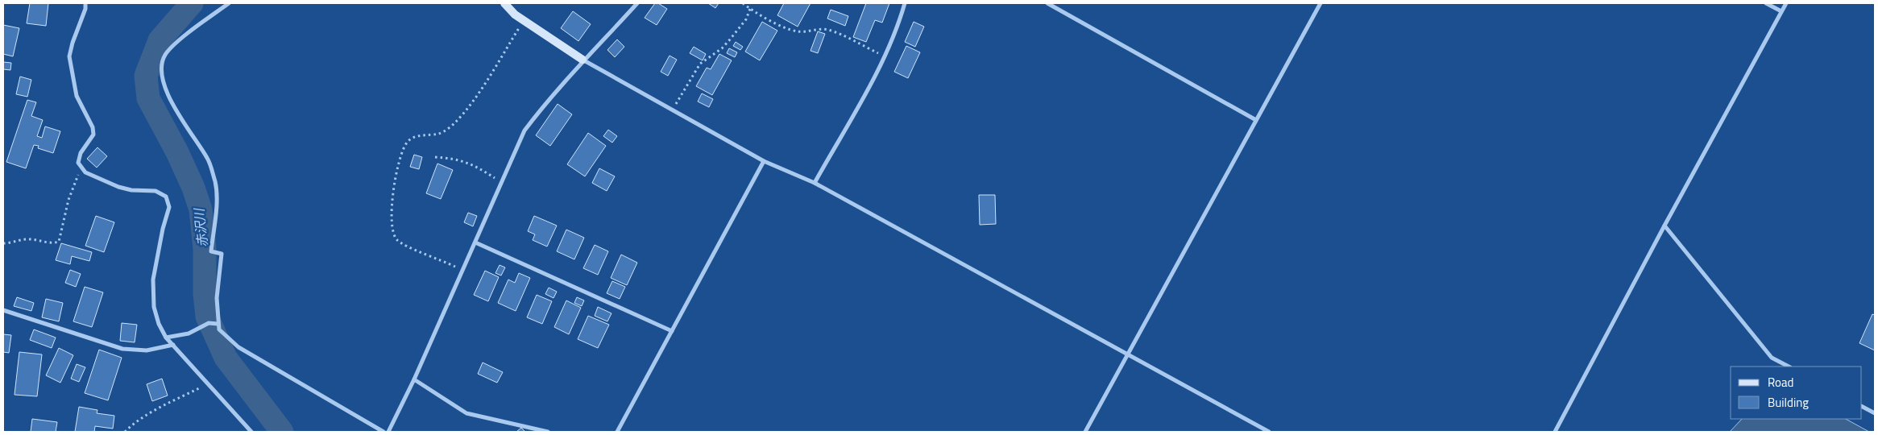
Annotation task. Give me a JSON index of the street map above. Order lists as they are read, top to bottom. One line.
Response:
{"water":["赤沢川"],"legend":["Road","Building"]}
